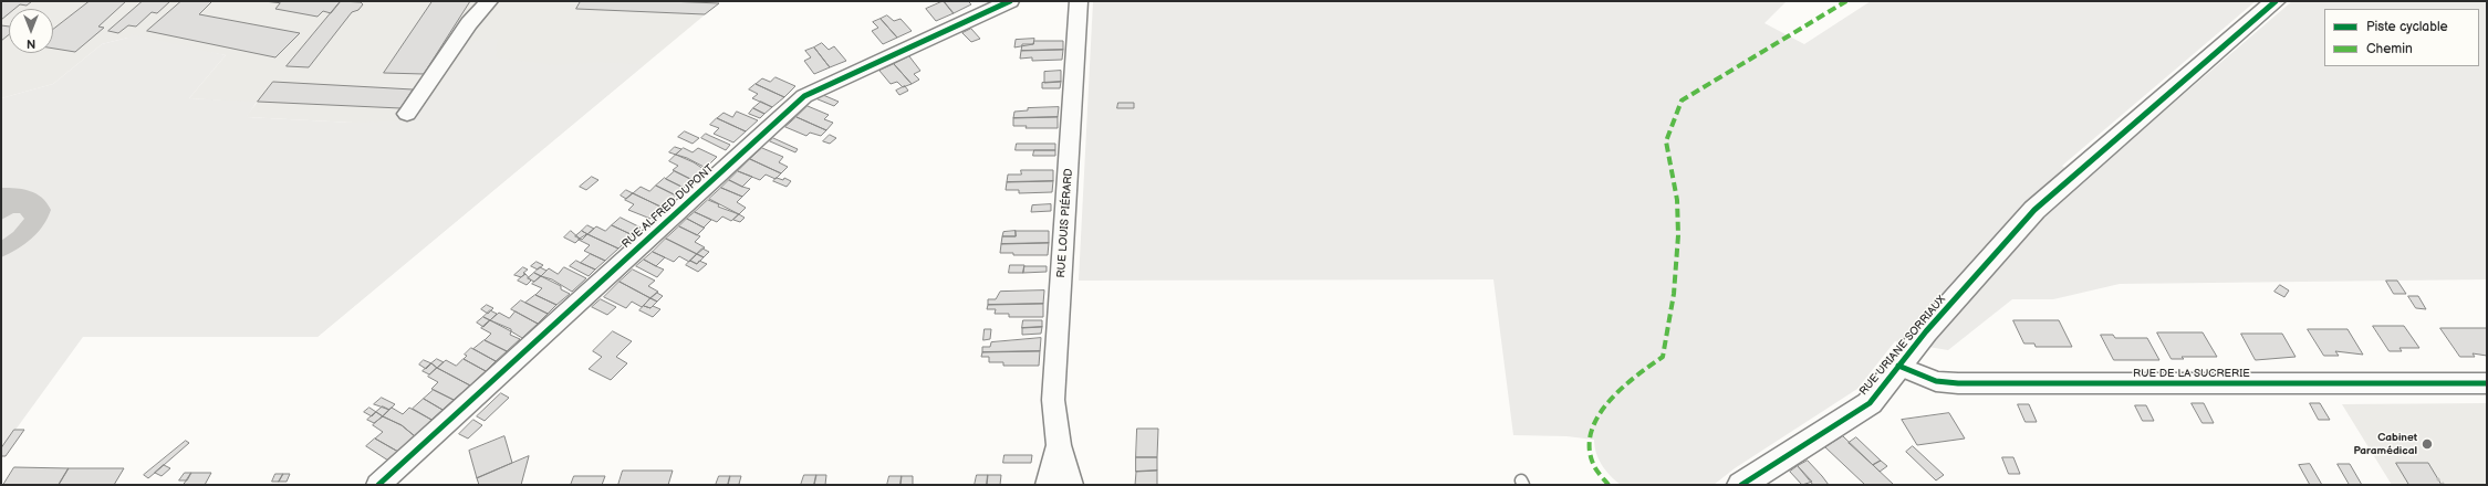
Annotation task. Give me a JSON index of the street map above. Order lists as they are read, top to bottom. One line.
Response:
{"streets":{"street":["RUE ALFRED DUPONT","RUE LOUIS PIÉRARD","RUE URIANE SORRIAUX","RUE DE LA SUCRERIE"]},"crossings":[["RUE URIANE SORRIAUX","RUE DE LA SUCRERIE"]],"places":["Cabinet Paramédical"],"legend":["Piste cyclable","Chemin"],"north":"bottom"}
